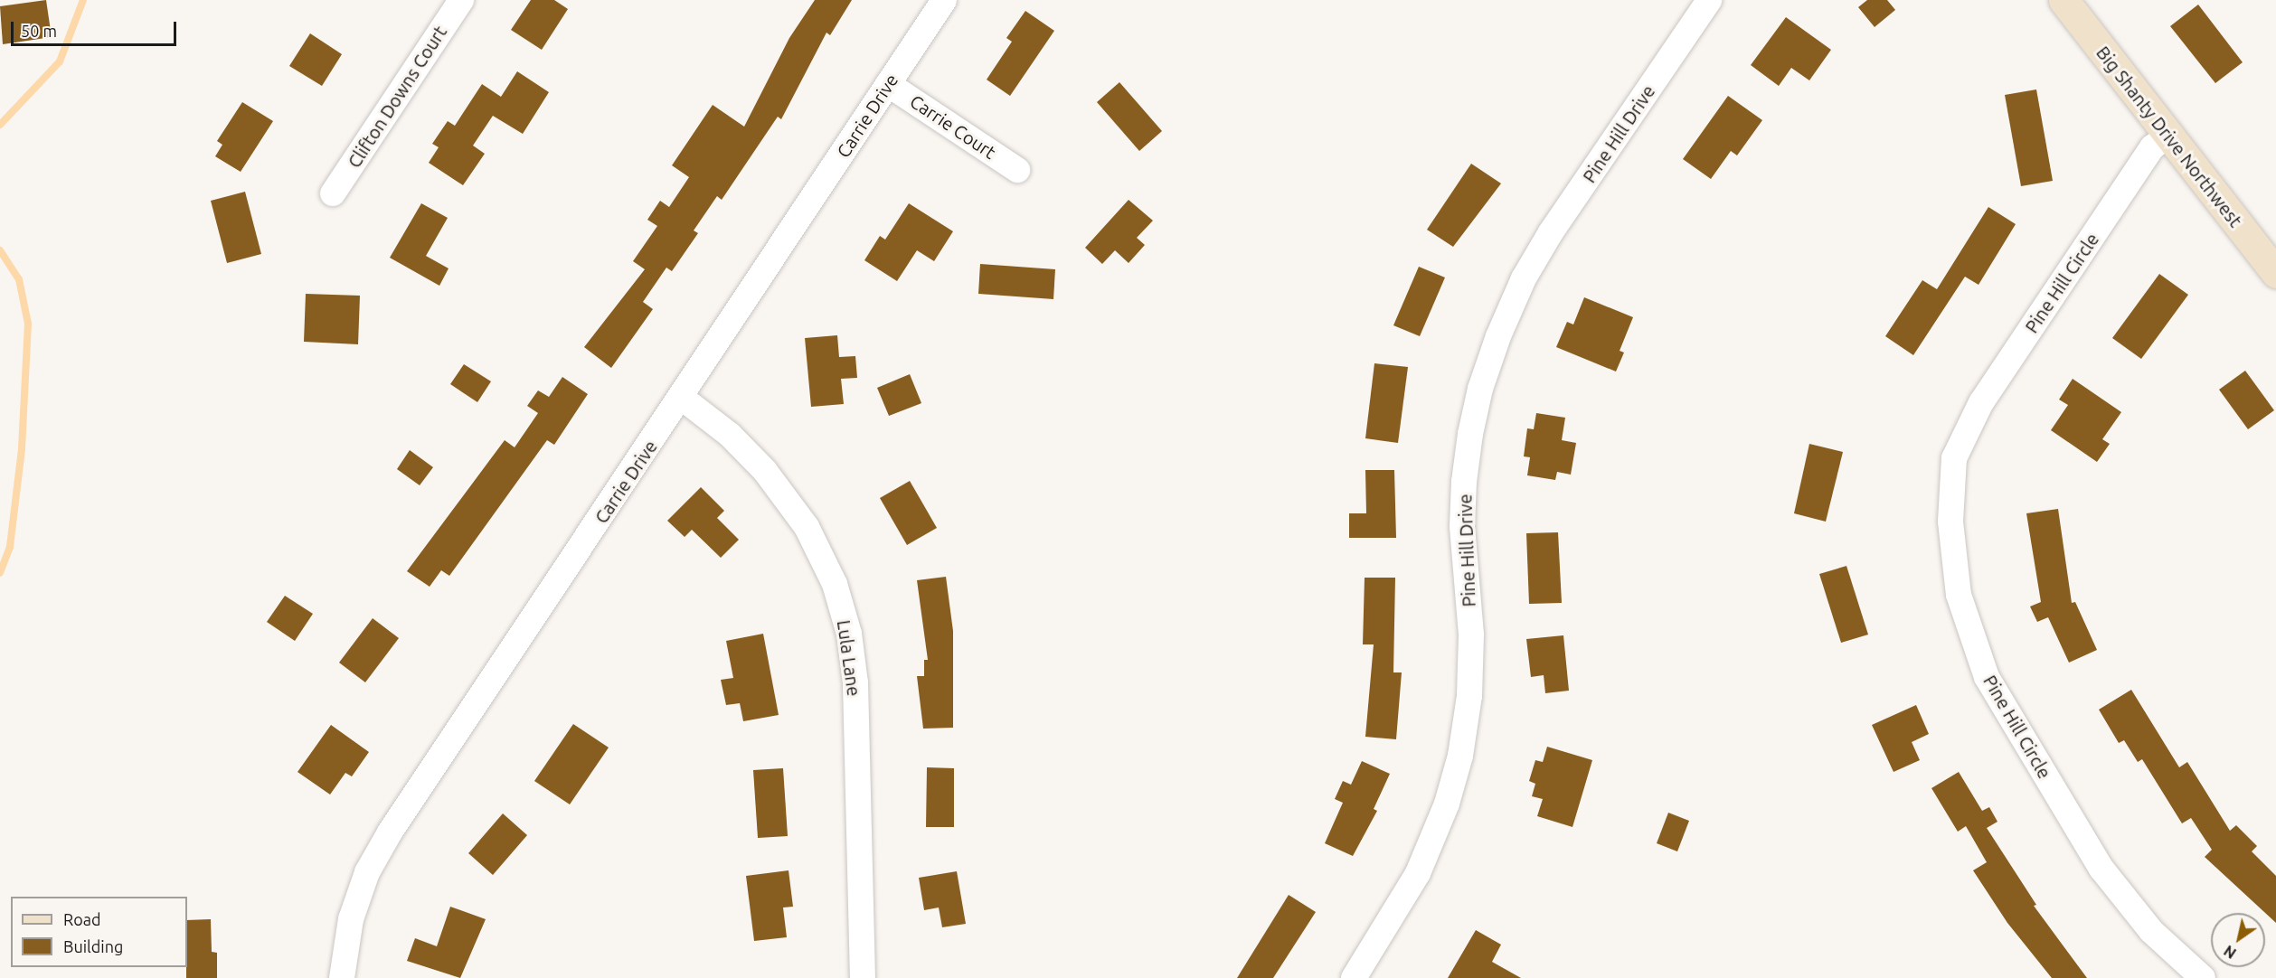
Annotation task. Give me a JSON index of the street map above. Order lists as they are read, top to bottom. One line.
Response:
{"streets":{"street":["Clifton Downs Court","Carrie Drive","Carrie Court","Pine Hill Drive","Big Shanty Drive Northwest","Pine Hill Circle","Lula Lane"]},"crossings":[["Carrie Drive","Carrie Court"],["Carrie Drive","Lula Lane"],["Big Shanty Drive Northwest","Pine Hill Circle"]],"legend":["Road","Building"],"scale_bar":"50 m","north":"bottom left"}
